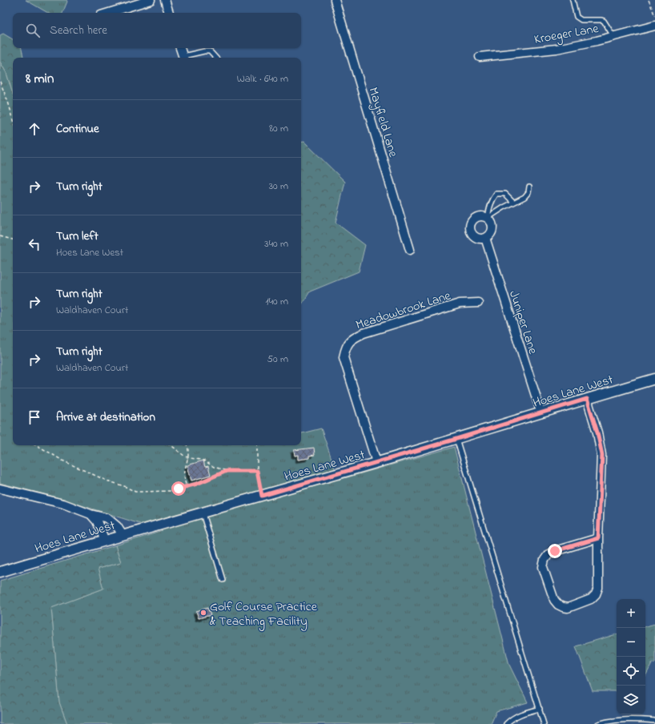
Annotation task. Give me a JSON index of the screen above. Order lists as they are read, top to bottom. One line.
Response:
{"streets":{"street":["Kroeger Lane","Mayfield Lane","Meadowbrook Lane","Juniper Lane","Hoes Lane West"]},"crossings":[["Meadowbrook Lane","Hoes Lane West"],["Juniper Lane","Hoes Lane West"]],"places":["Golf Course Practice & Teaching Facility"],"page":{"search":"Search here","heading":["8 min","Walk · 640 m"],"list":[["Continue","80 m"],["Turn right","30 m"],["Turn left","Hoes Lane West","340 m"],["Turn right","Waldhaven Court","140 m"],["Turn right","Waldhaven Court","50 m"],"Arrive at destination"],"map_buttons":["+","−"]}}
